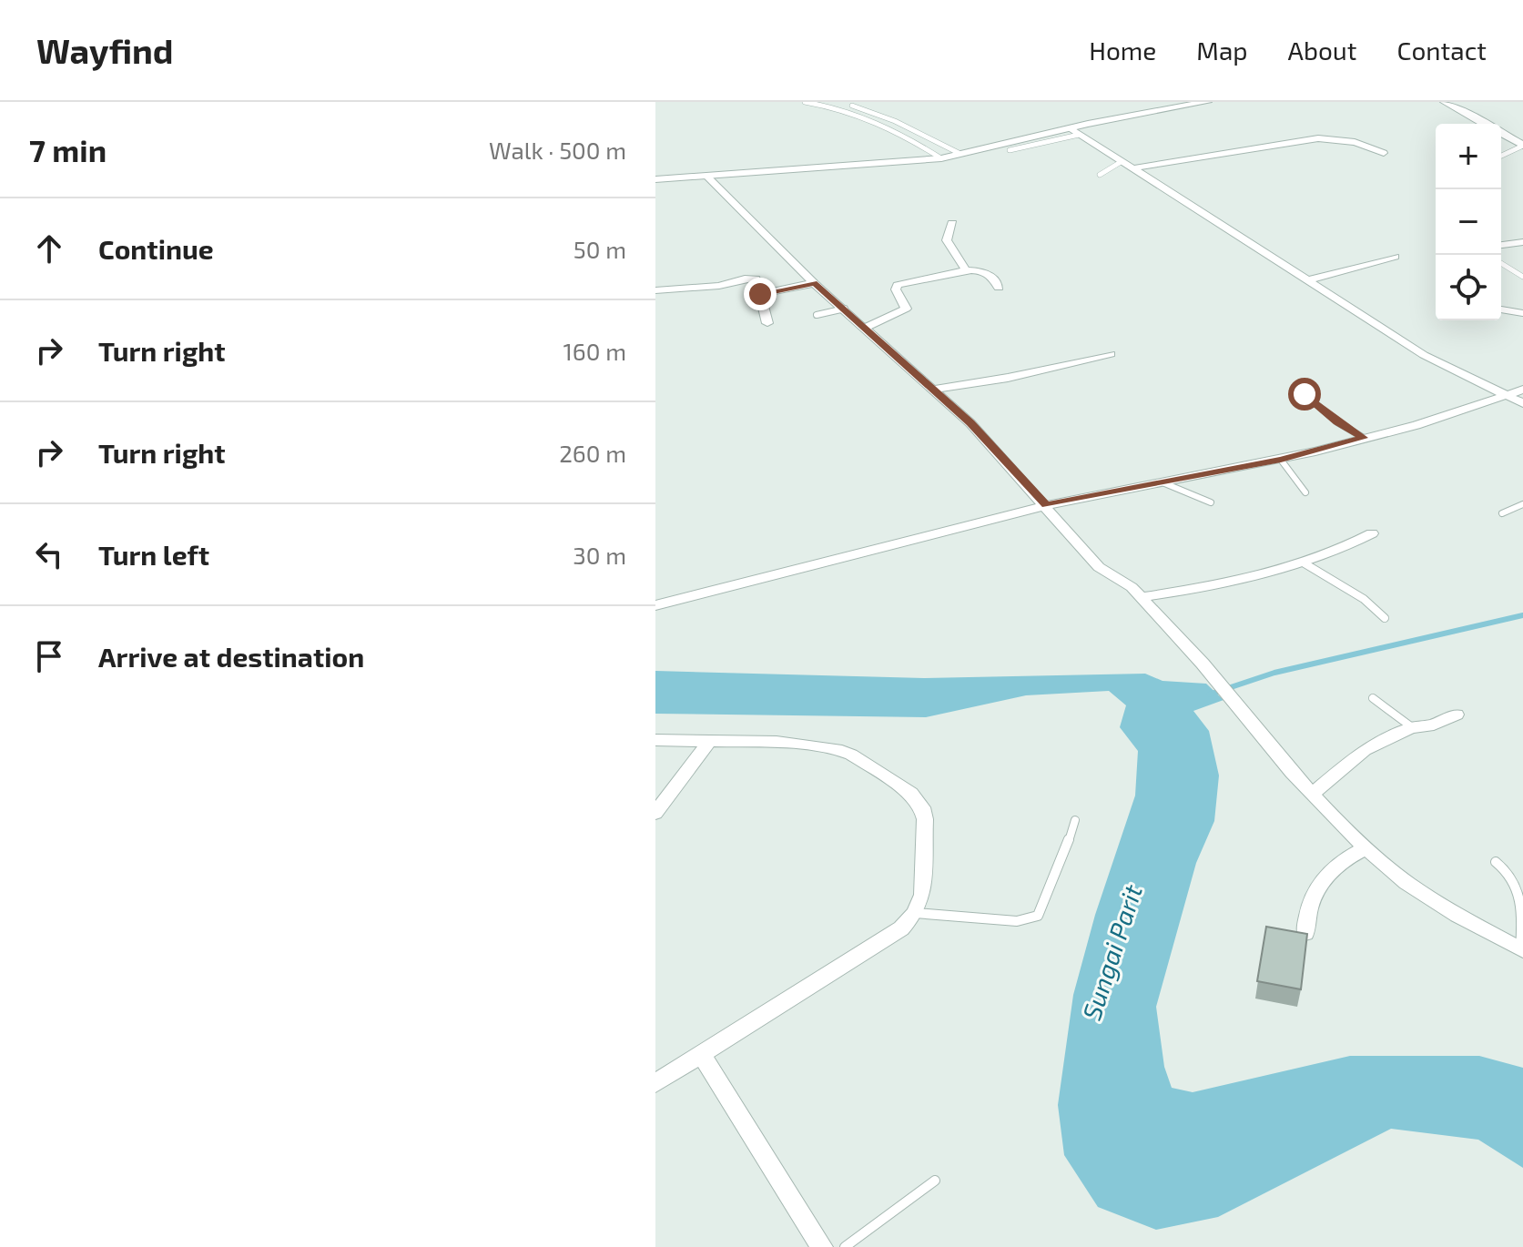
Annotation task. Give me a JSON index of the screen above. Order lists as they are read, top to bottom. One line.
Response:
{"water":["Sungai Parit"],"page":{"header":"Wayfind","nav":["Home","Map","About","Contact"],"heading":["7 min","Walk · 500 m"],"map_buttons":["+","−"],"list":[["Continue","50 m"],["Turn right","160 m"],["Turn right","260 m"],["Turn left","30 m"],"Arrive at destination"]}}
